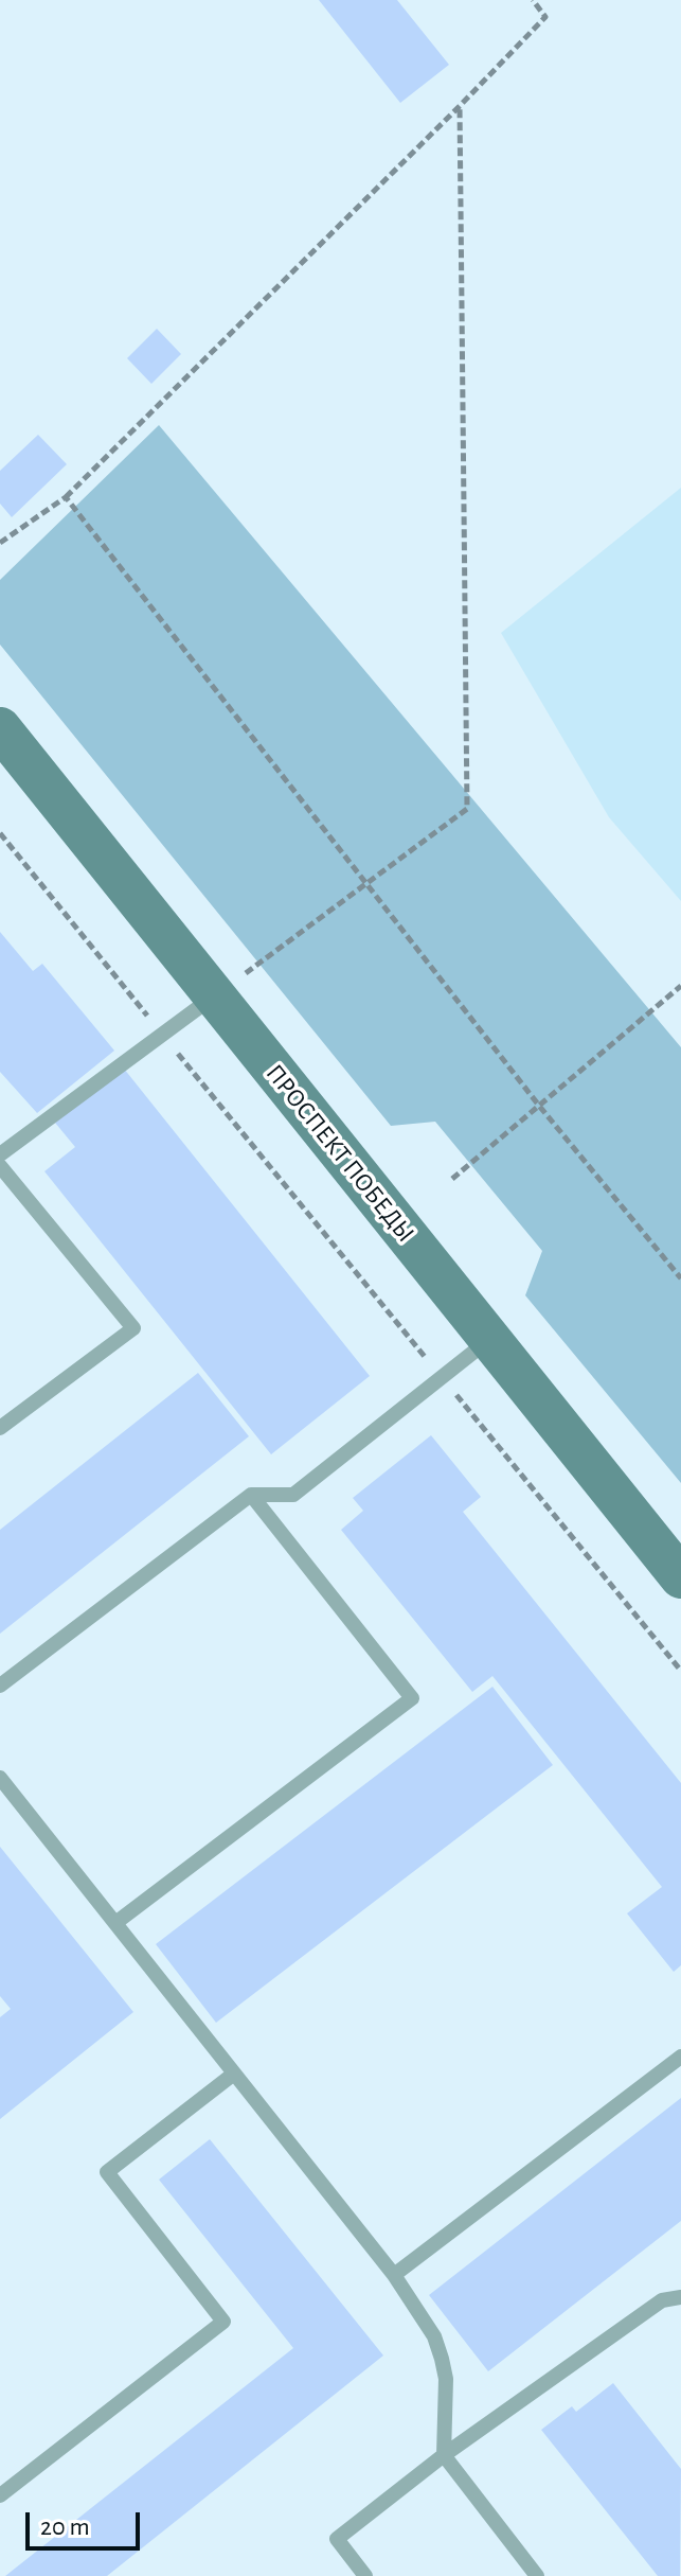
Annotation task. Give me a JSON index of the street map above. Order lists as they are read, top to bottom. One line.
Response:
{"streets":{"main road":["ПРОСПЕКТ ПОБЕДЫ"]},"scale_bar":"20 m"}
